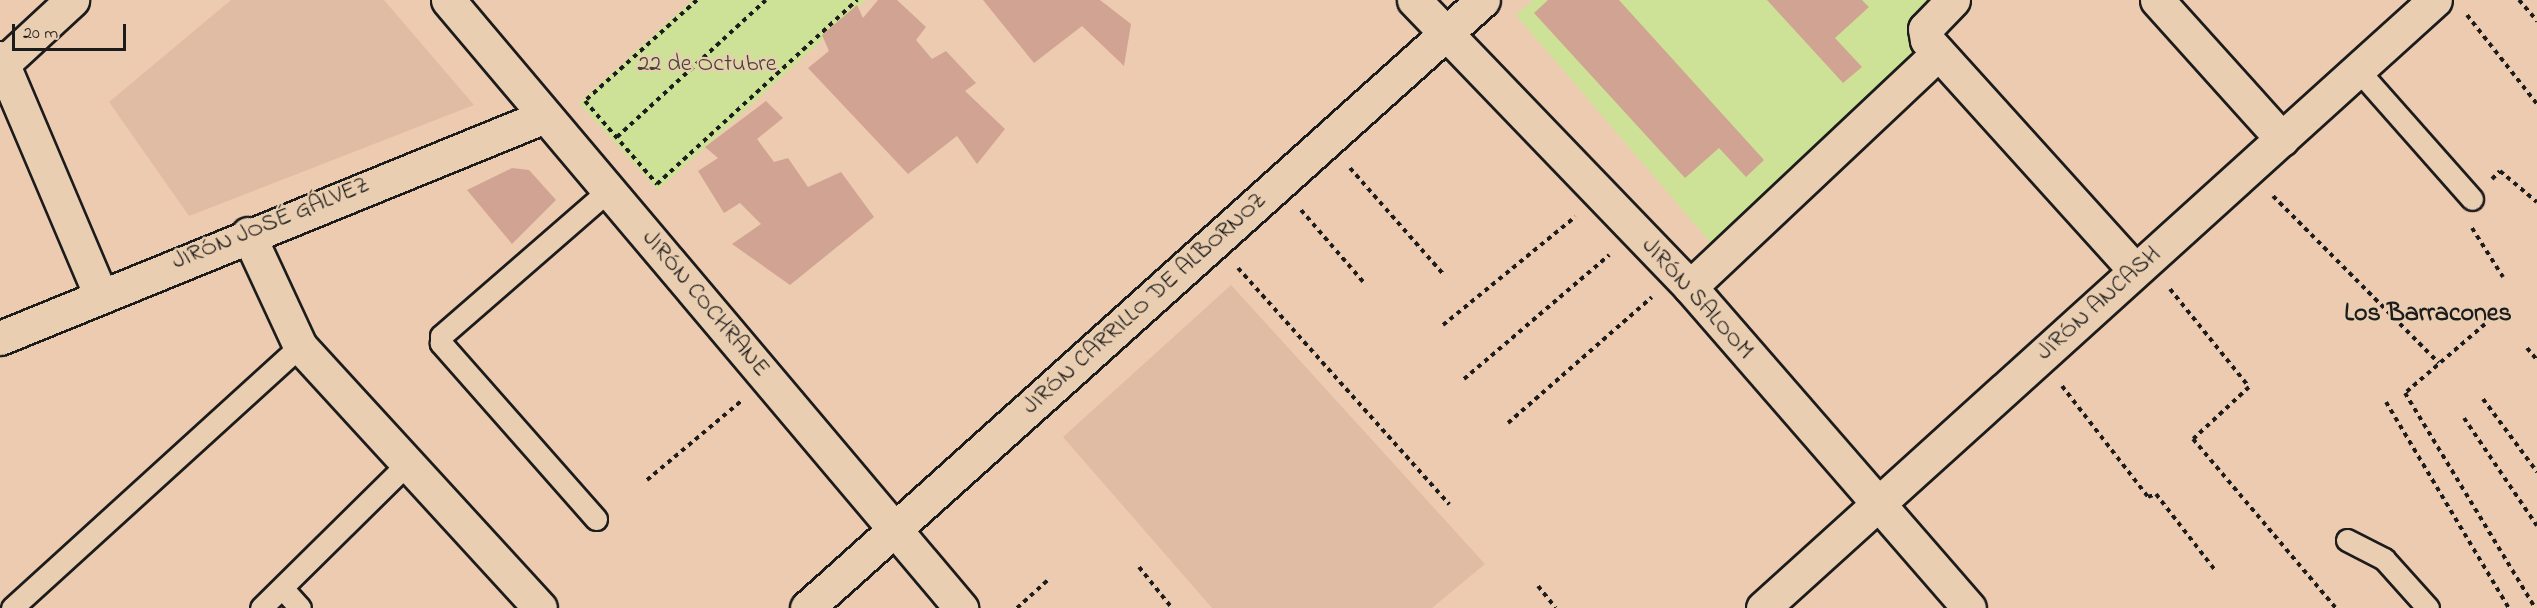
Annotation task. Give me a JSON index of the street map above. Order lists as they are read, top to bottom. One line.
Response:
{"streets":{"street":["JIRÓN JOSÉ GÁLVEZ","JIRÓN SALOOM","JIRÓN COCHRANE","JIRÓN CARRILLO DE ALBORNOZ","JIRÓN ANCASH"]},"crossings":[["JIRÓN JOSÉ GÁLVEZ","JIRÓN COCHRANE"],["JIRÓN SALOOM","JIRÓN CARRILLO DE ALBORNOZ"],["JIRÓN SALOOM","JIRÓN ANCASH"],["JIRÓN COCHRANE","JIRÓN CARRILLO DE ALBORNOZ"]],"districts":["Los Barracones"],"parks":["22 de Octubre"],"scale_bar":"20 m"}
